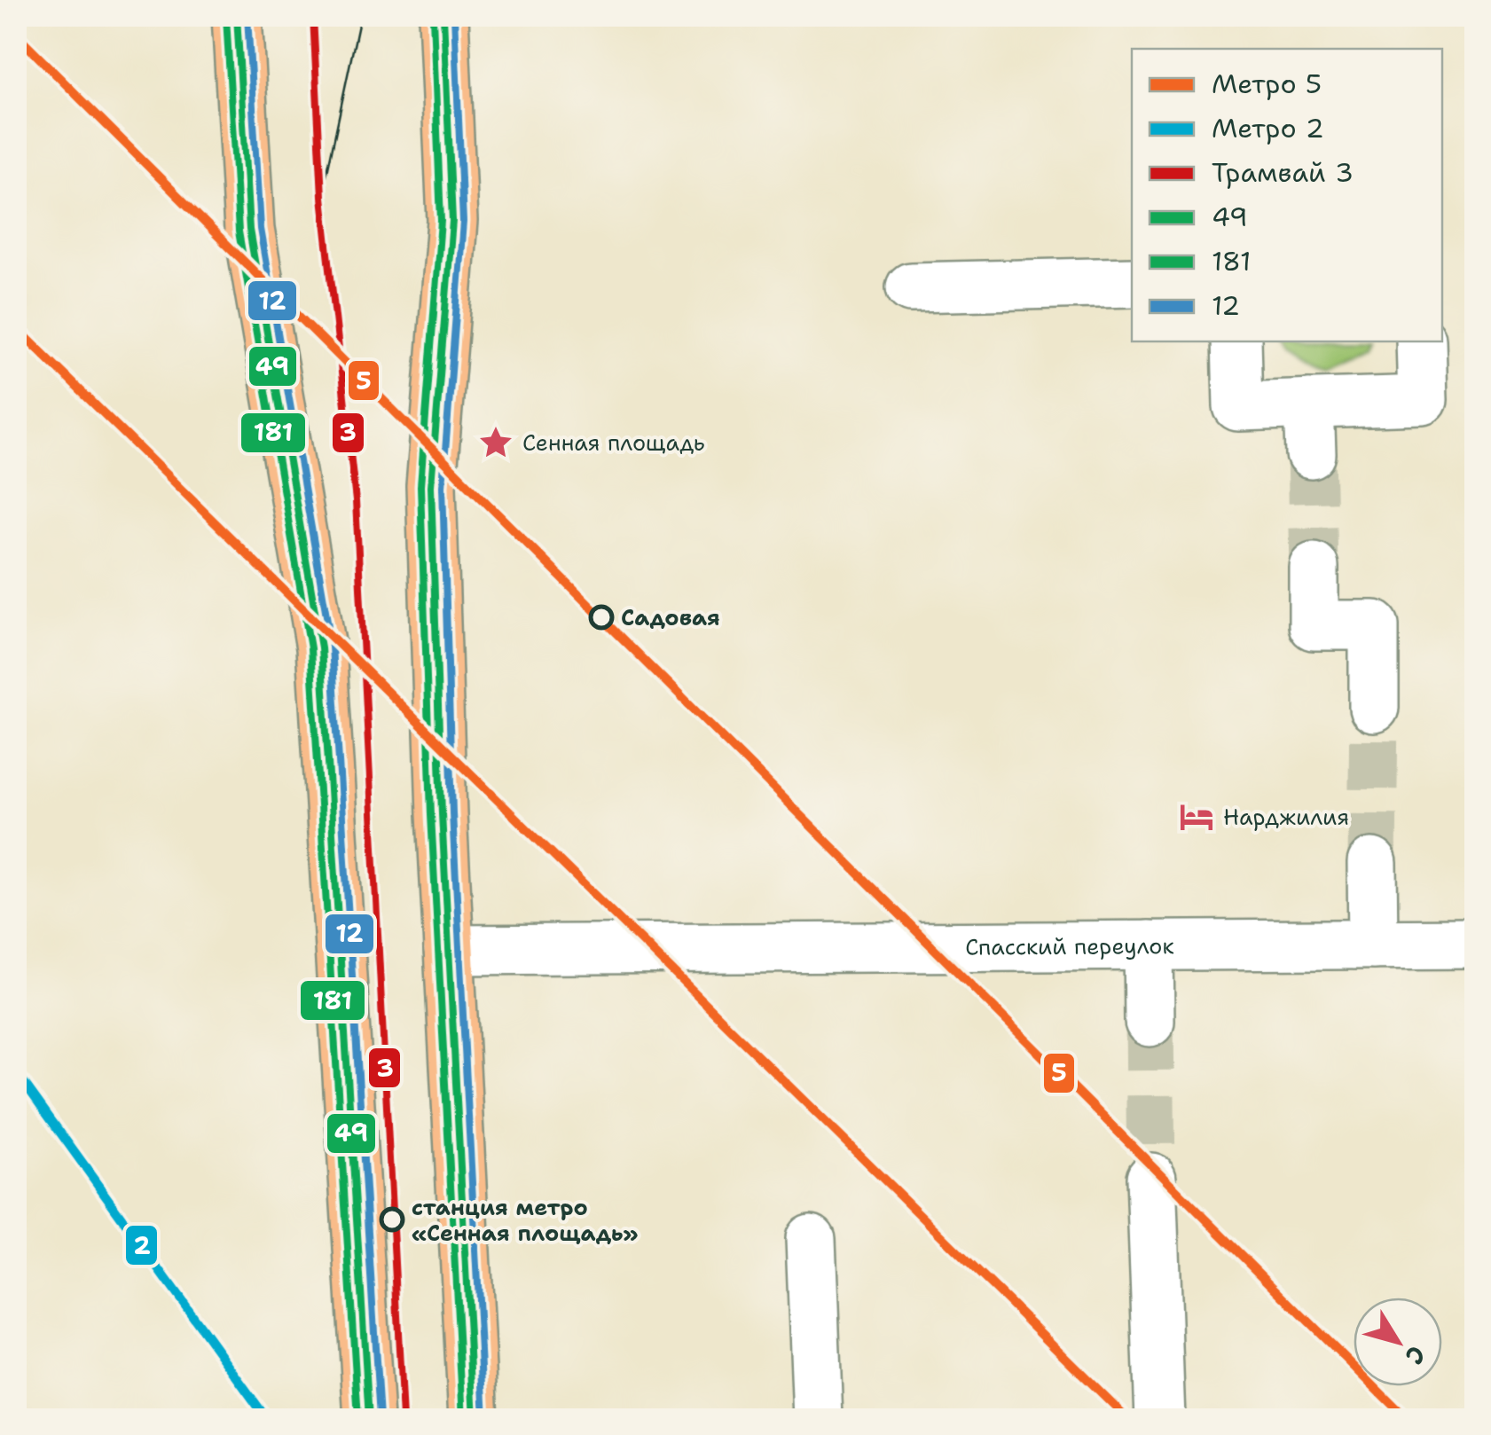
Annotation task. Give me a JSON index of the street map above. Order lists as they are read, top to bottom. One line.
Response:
{"streets":{"street":["Спасский переулок"]},"places":{"place":["Сенная площадь"],"other":["Садовая","станция метро «Сенная площадь»"],"hotel":["Нарджилия"]},"lines":["tram line 3","transit line 49","transit line 12","transit line 181","metro line 5","metro line 2"],"legend":["Метро 5","Метро 2","Трамвай 3","49","181","12"],"north":"bottom right"}
